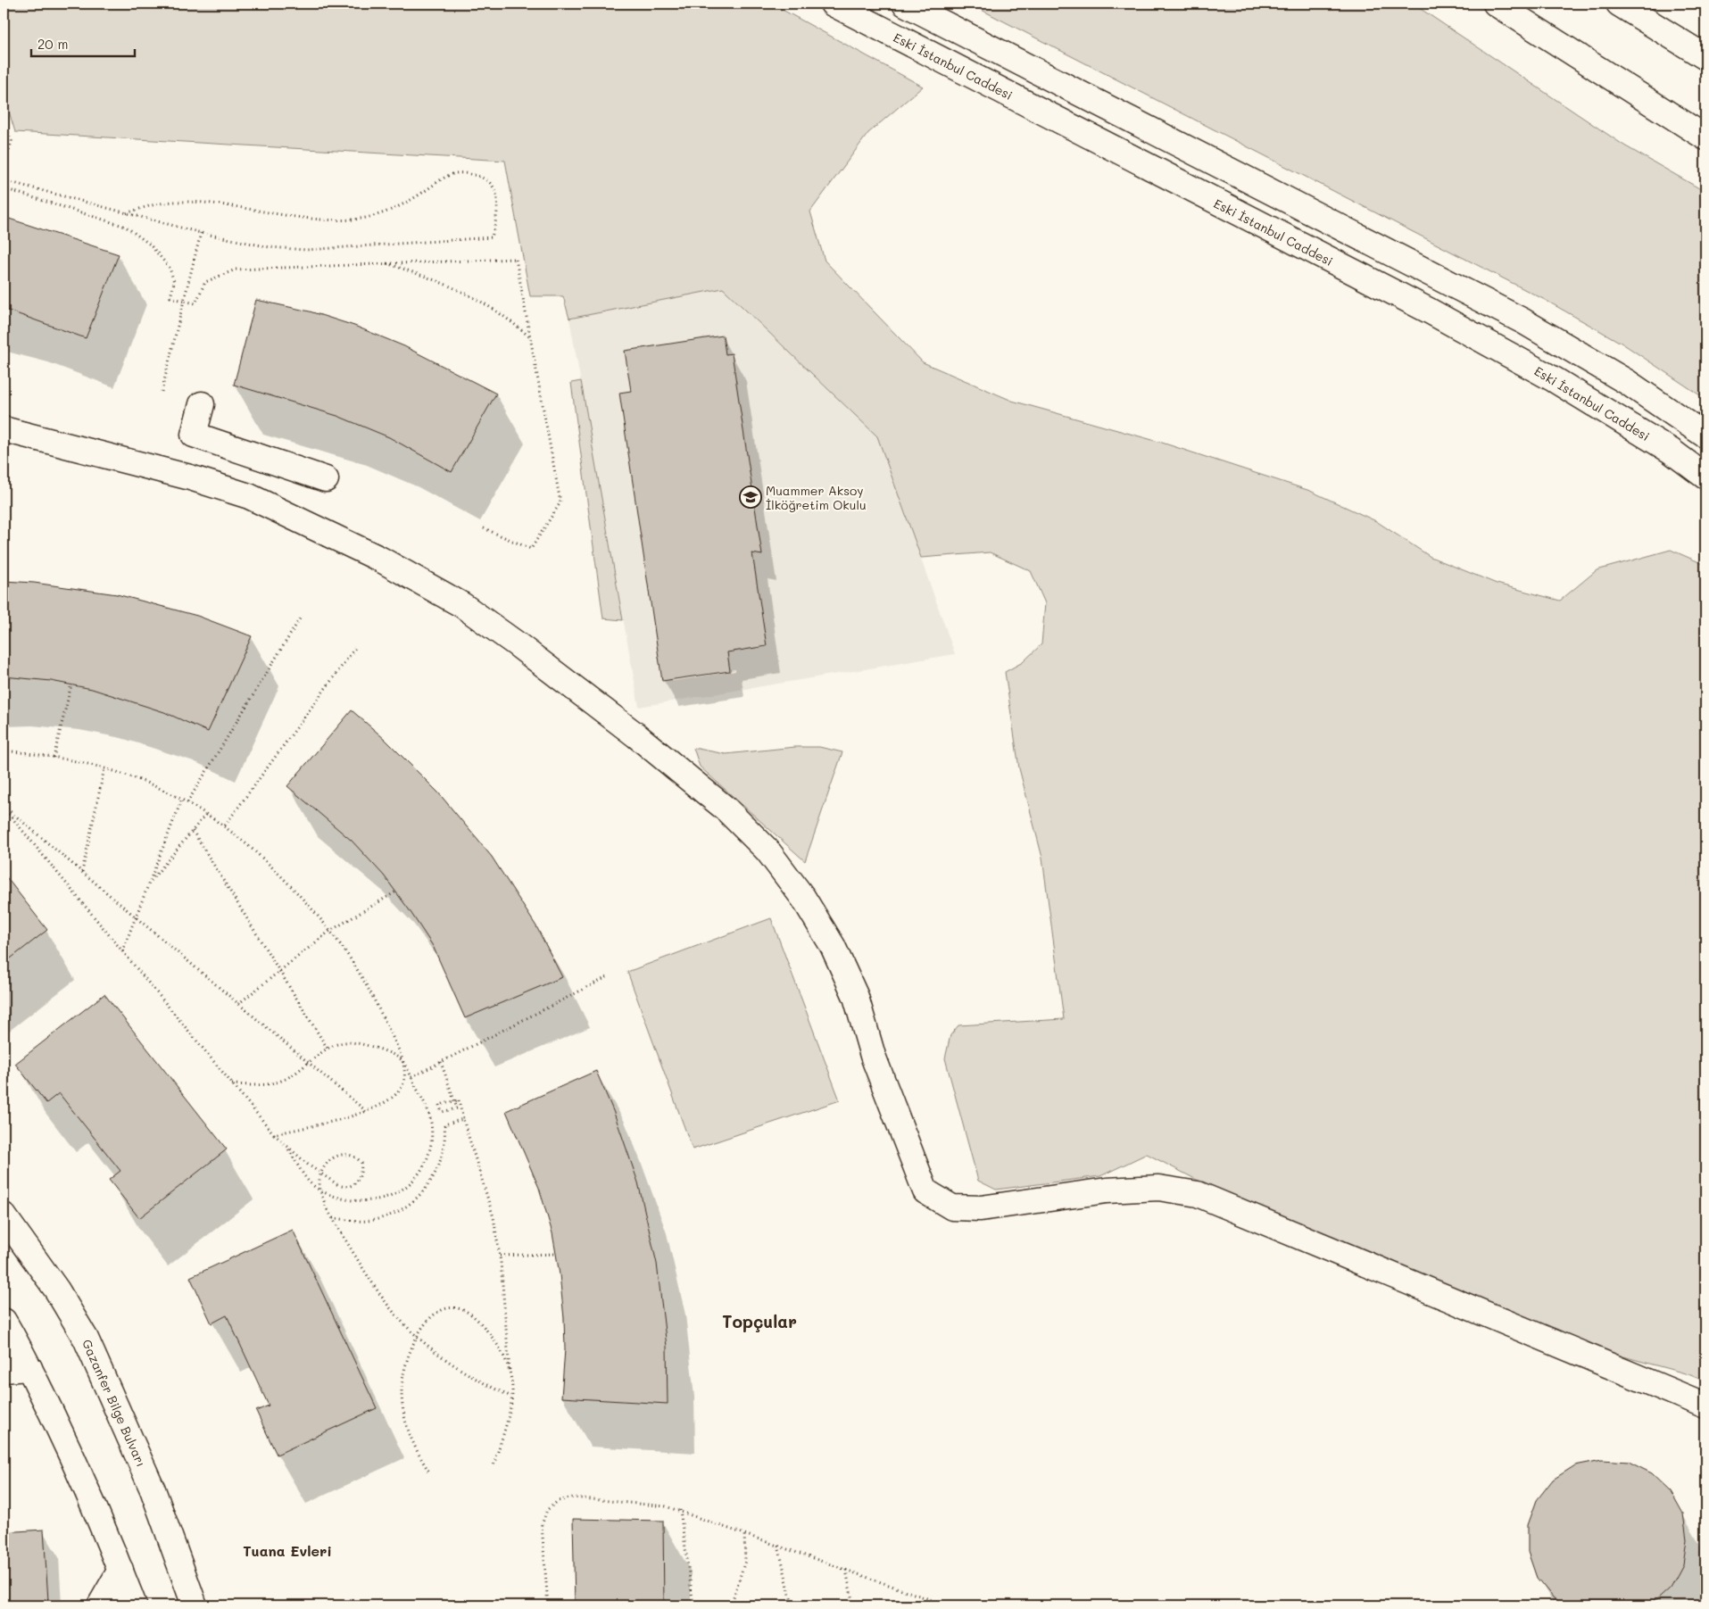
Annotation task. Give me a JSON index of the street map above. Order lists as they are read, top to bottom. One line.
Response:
{"streets":{"main road":["Eski İstanbul Caddesi","Gazanfer Bilge Bulvarı"]},"districts":["Topçular","Tuana Evleri"],"places":{"school or university":["Muammer Aksoy İlköğretim Okulu"]},"scale_bar":"20 m"}
